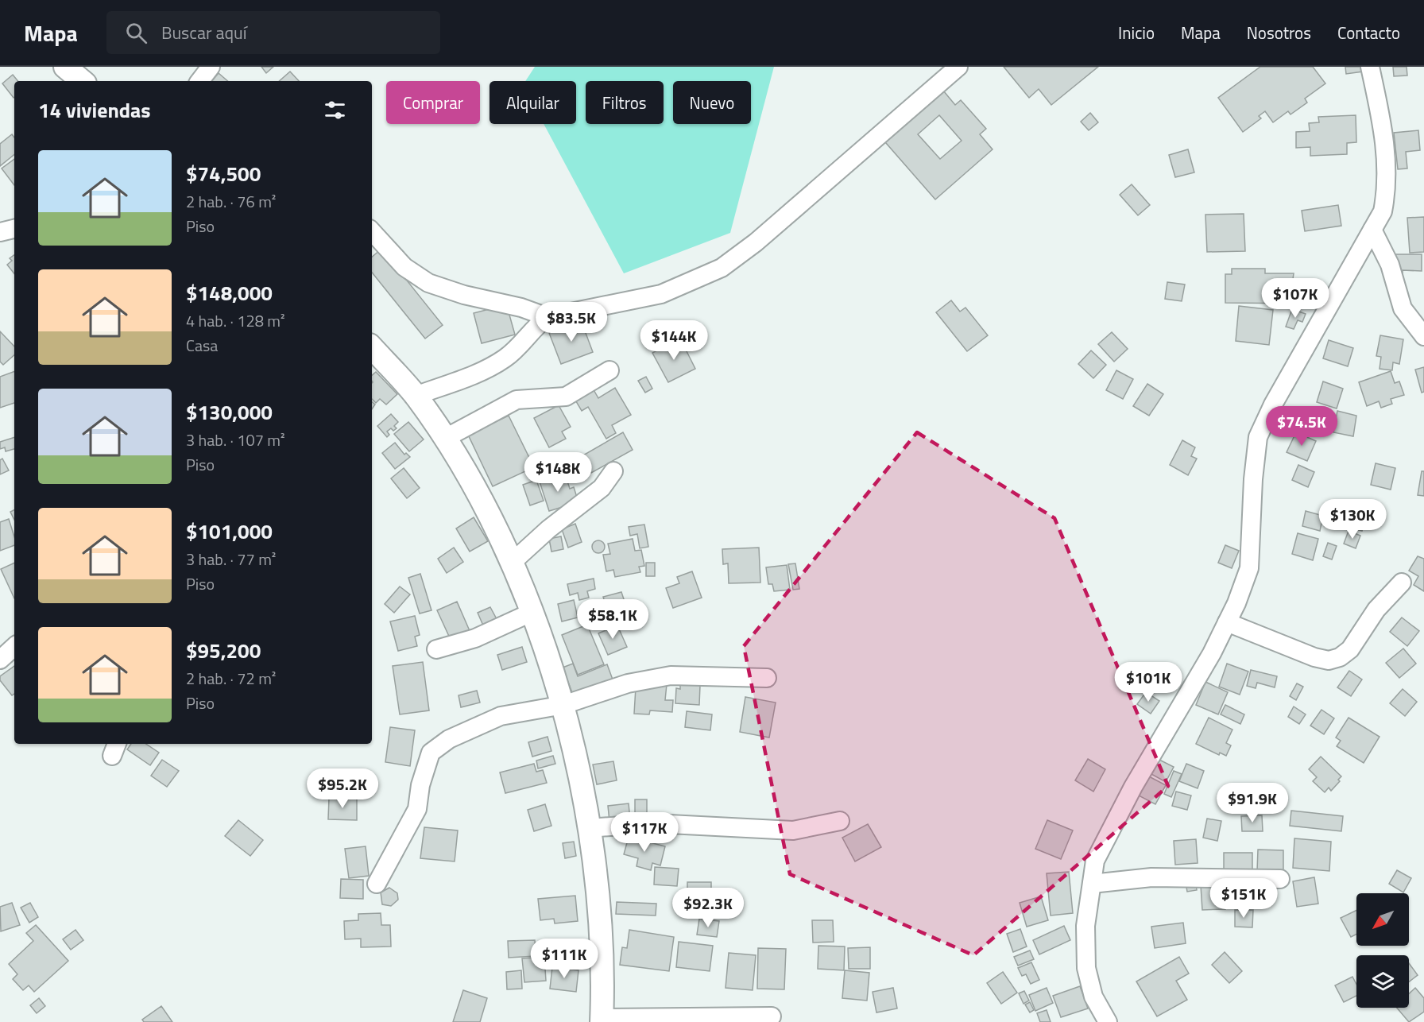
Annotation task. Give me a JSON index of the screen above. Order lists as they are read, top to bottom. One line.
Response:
{"north":"bottom left","page":{"header":"Mapa","search":"Buscar aquí","nav":["Inicio","Mapa","Nosotros","Contacto"],"chip":["Comprar","Alquilar","Filtros","Nuevo"],"heading":"14 viviendas","list":[{"name":"$74,500","note":"2 hab. · 76 m² · Piso"},{"name":"$148,000","note":"4 hab. · 128 m² · Casa"},{"name":"$130,000","note":"3 hab. · 107 m² · Piso"},{"name":"$101,000","note":"3 hab. · 77 m² · Piso"},{"name":"$95,200","note":"2 hab. · 72 m² · Piso"}],"price":["$107K","$83.5K","$144K","$74.5K","$148K","$130K","$58.1K","$101K","$95.2K","$91.9K","$117K","$151K","$92.3K","$111K"]}}
